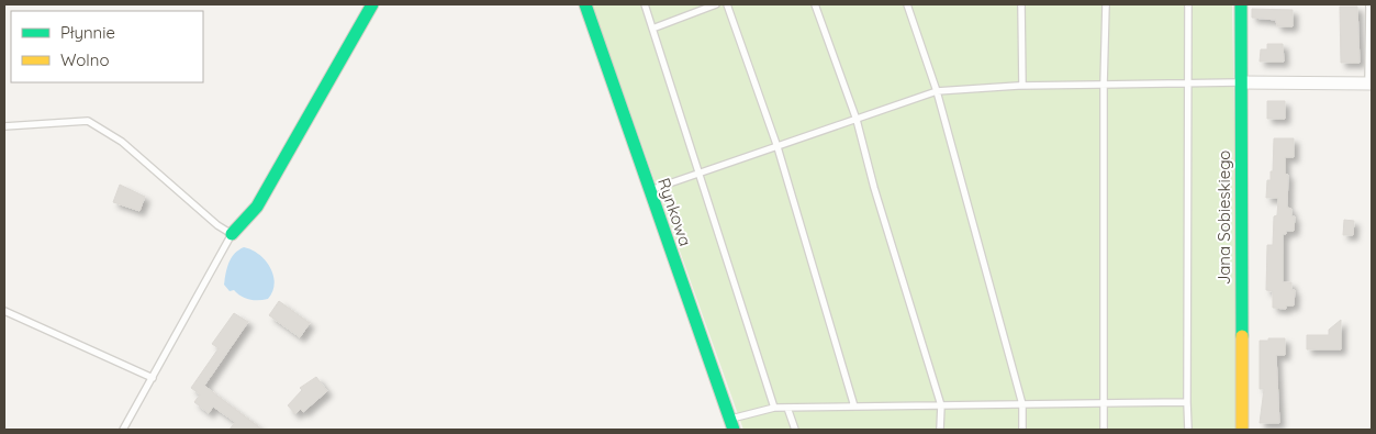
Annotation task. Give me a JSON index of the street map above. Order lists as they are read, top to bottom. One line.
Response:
{"streets":{"street":["Rynkowa","Jana Sobieskiego"]},"legend":["Płynnie","Wolno"]}
